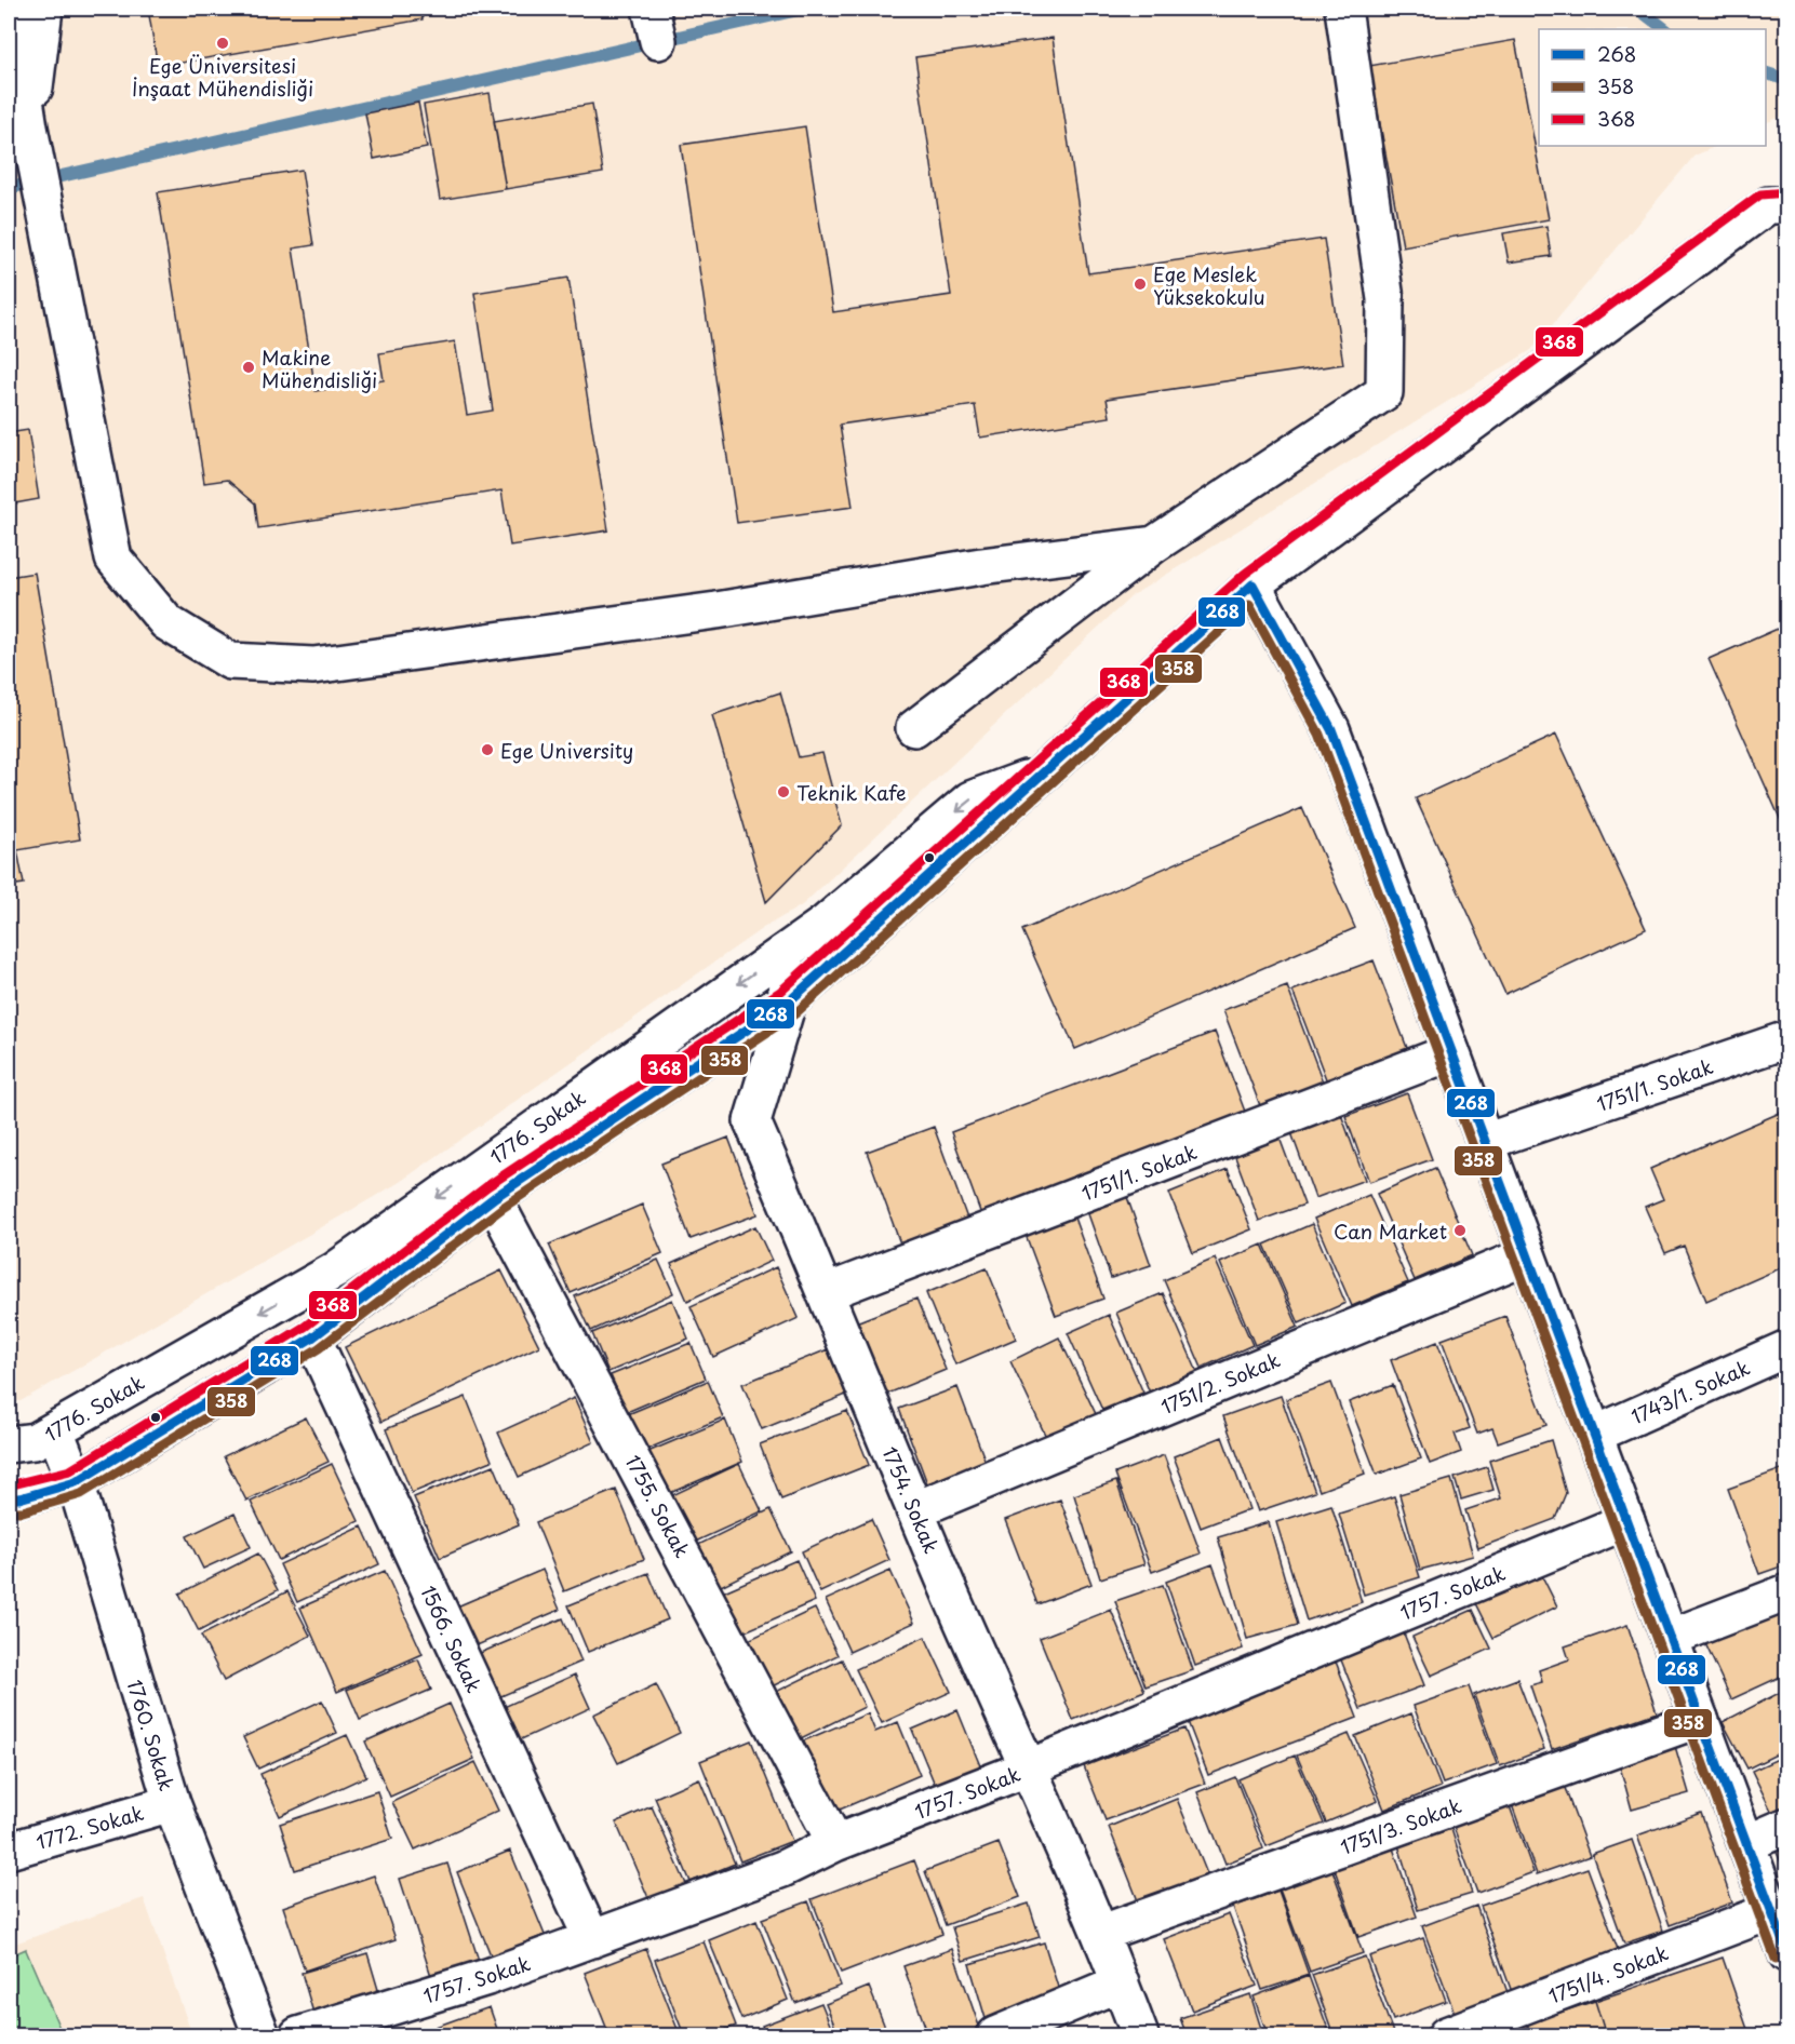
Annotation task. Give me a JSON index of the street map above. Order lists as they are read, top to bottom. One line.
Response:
{"streets":{"street":["1751/1. Sokak","1776. Sokak","1751/2. Sokak","1743/1. Sokak","1754. Sokak","1755. Sokak","1757. Sokak","1566. Sokak","1760. Sokak","1751/3. Sokak","1772. Sokak","1751/4. Sokak"]},"crossings":[["1751/1. Sokak","1754. Sokak"],["1776. Sokak","1754. Sokak"],["1776. Sokak","1755. Sokak"],["1776. Sokak","1566. Sokak"],["1776. Sokak","1760. Sokak"],["1751/2. Sokak","1754. Sokak"],["1754. Sokak","1757. Sokak"],["1754. Sokak","1751/3. Sokak"],["1755. Sokak","1757. Sokak"],["1757. Sokak","1566. Sokak"],["1760. Sokak","1772. Sokak"]],"places":["Ege Üniversitesi İnşaat Mühendisliği","Ege Meslek Yüksekokulu","Makine Mühendisliği","Ege University","Teknik Kafe","Can Market"],"lines":["transit line 368","transit line 268","transit line 358"],"legend":["268","358","368"]}
